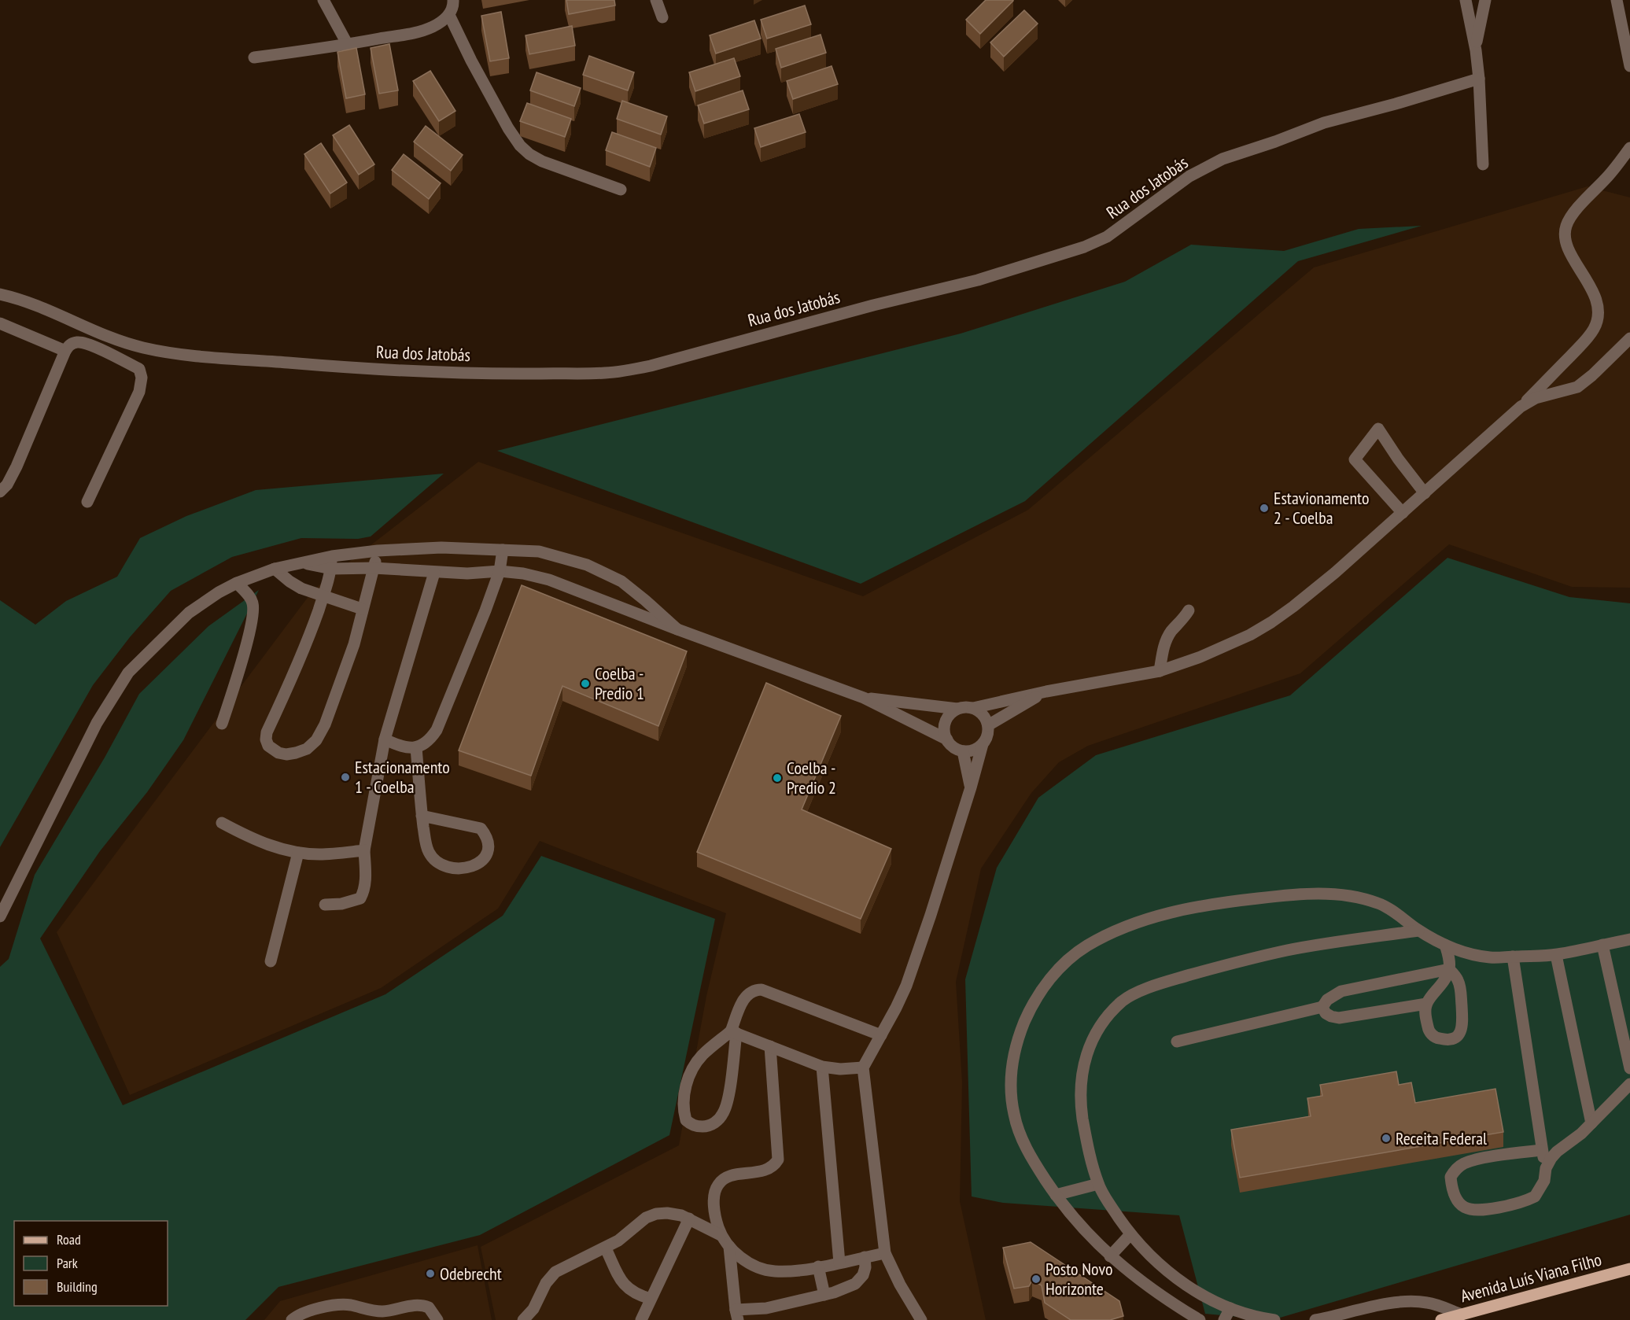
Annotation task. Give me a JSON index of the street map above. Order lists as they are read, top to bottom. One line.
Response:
{"streets":{"main road":["Avenida Luís Viana Filho"],"street":["Rua dos Jatobás"]},"places":["Estavionamento 2 - Coelba","Coelba - Predio 1","Estacionamento 1 - Coelba","Coelba - Predio 2","Receita Federal","Odebrecht","Posto Novo Horizonte"],"legend":["Road","Park","Building"]}
